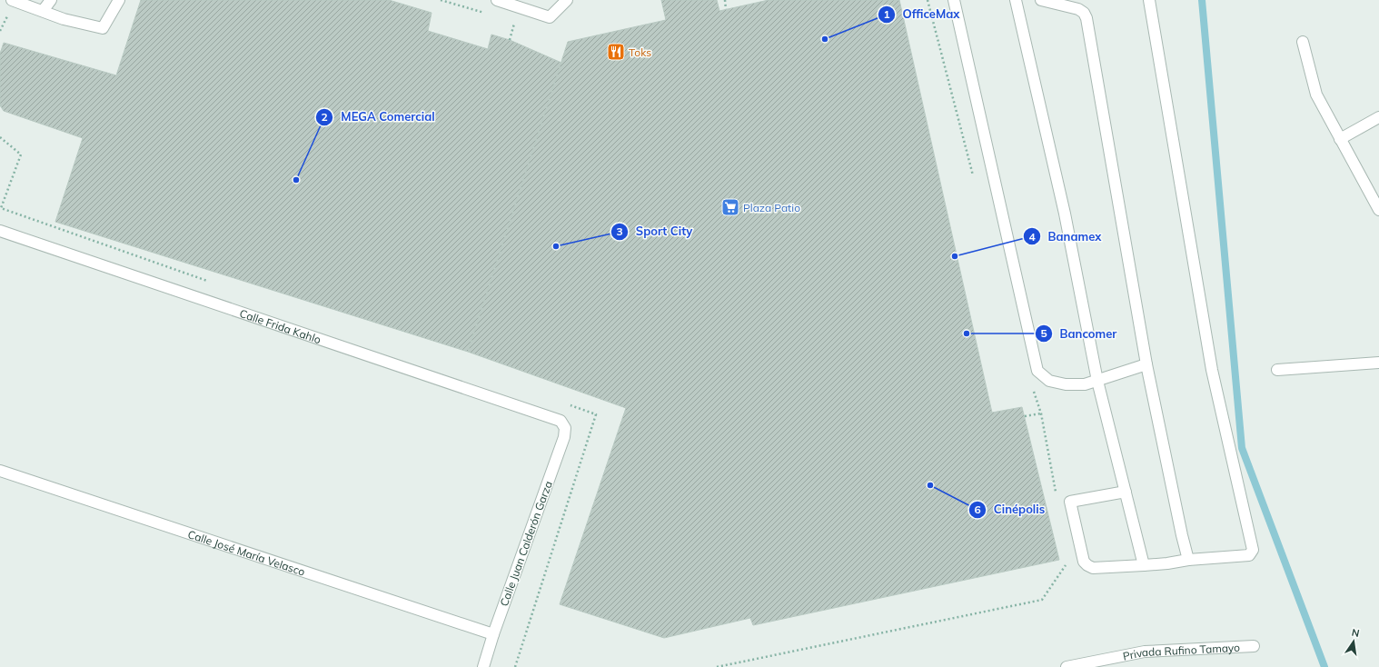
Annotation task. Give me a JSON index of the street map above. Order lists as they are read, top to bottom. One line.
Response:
{"streets":{"street":["Calle Frida Kahlo","Calle Juan Calderón Garza","Calle José María Velasco","Privada Rufino Tamayo"]},"crossings":[["Calle Frida Kahlo","Calle Juan Calderón Garza"],["Calle Juan Calderón Garza","Calle José María Velasco"]],"places":{"other":["OfficeMax","MEGA Comercial","Sport City","Banamex","Bancomer","Cinépolis"],"restaurant":["Toks"],"supermarket":["Plaza Patio"]},"north":"top"}
